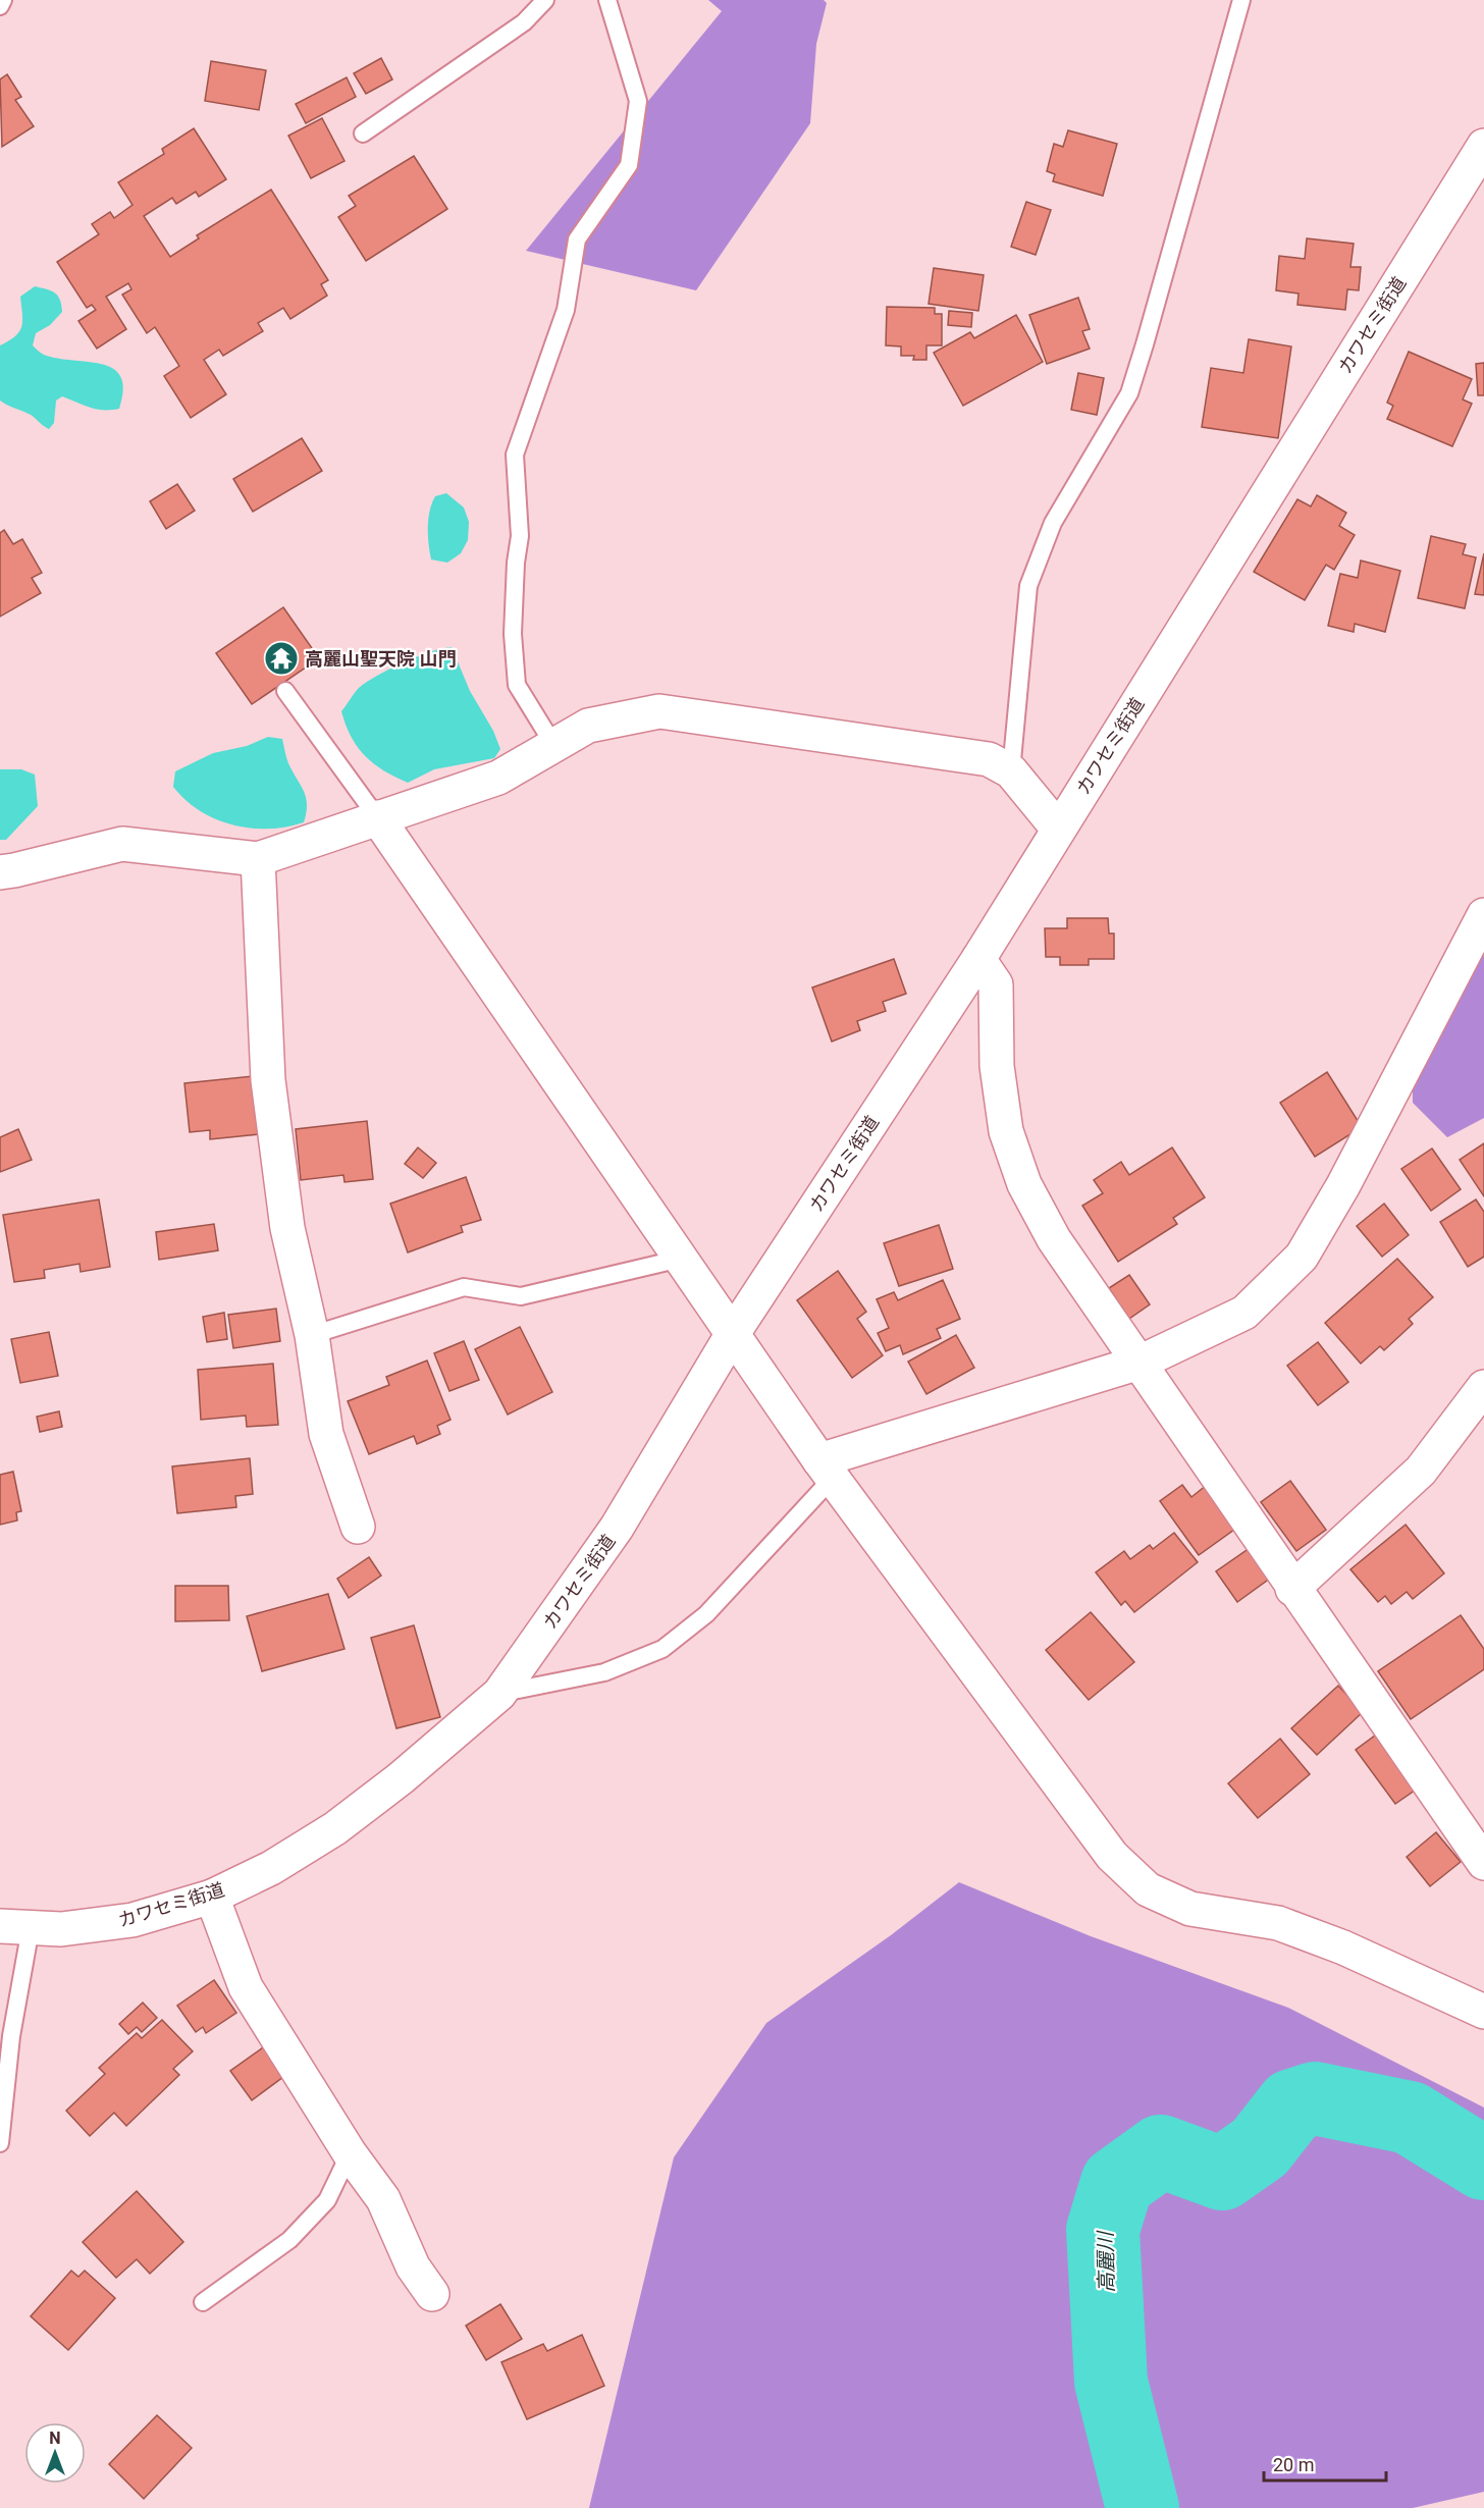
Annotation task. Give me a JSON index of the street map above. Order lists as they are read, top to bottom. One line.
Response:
{"streets":{"street":["カワセミ街道"]},"water":["高麗川"],"places":{"temple":["高麗山聖天院 山門"]},"scale_bar":"20 m","north":"top"}
